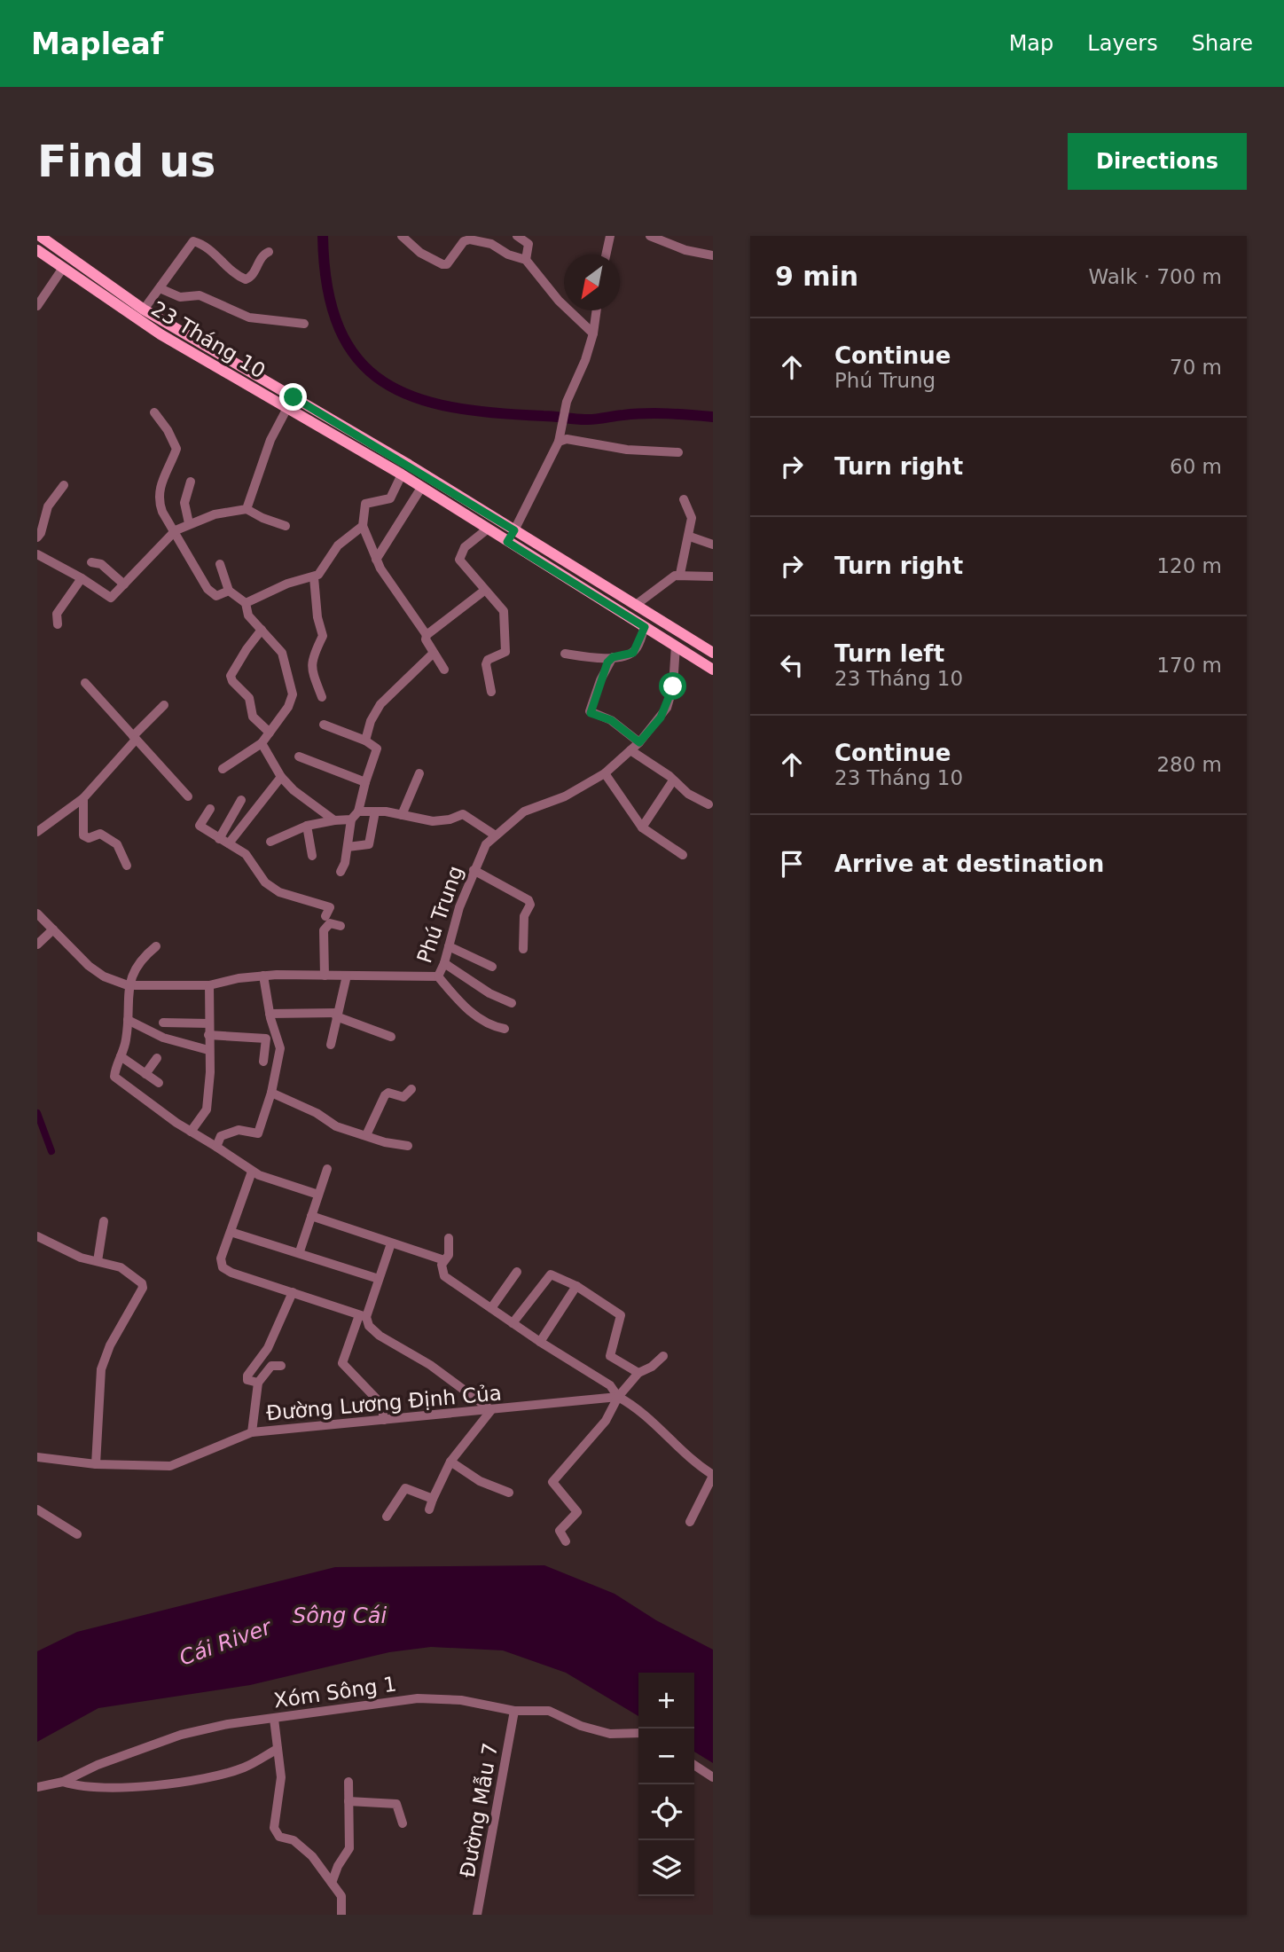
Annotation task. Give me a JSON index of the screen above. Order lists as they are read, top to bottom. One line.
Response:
{"streets":{"main road":["23 Tháng 10"],"street":["Phú Trung","Đường Lương Định Của","Xóm Sông 1","Đường Mẫu 7"]},"crossings":[["23 Tháng 10","Phú Trung"],["Xóm Sông 1","Đường Mẫu 7"]],"water":["Sông Cái","Cái River"],"north":"bottom left","page":{"header":"Mapleaf","nav":["Map","Layers","Share"],"buttons":"Directions","title":"Find us","heading":["9 min","Walk · 700 m"],"list":[["Continue","Phú Trung","70 m"],["Turn right","60 m"],["Turn right","120 m"],["Turn left","23 Tháng 10","170 m"],["Continue","23 Tháng 10","280 m"],"Arrive at destination"],"map_buttons":["+","−"]}}
